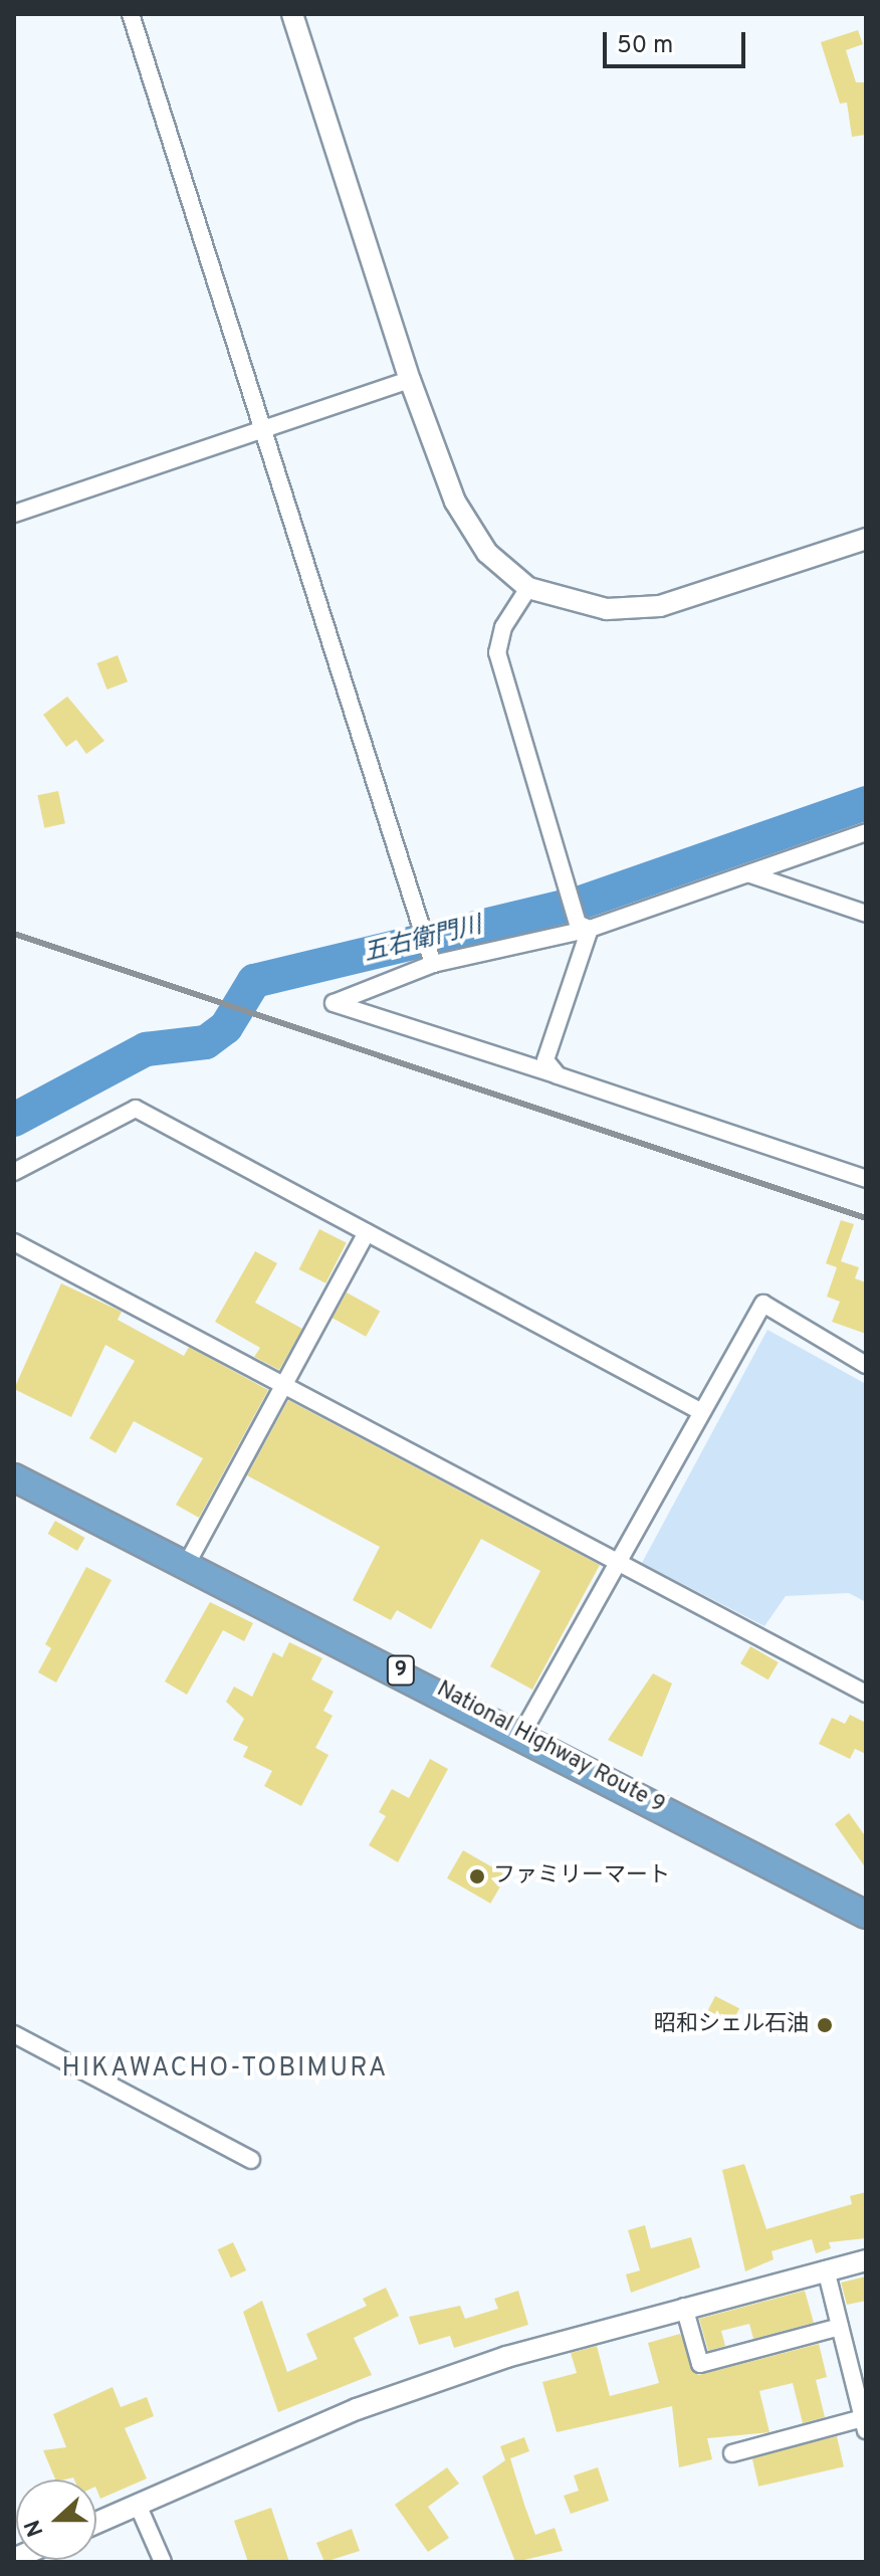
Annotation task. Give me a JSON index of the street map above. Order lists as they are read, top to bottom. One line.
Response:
{"streets":{"highway":["9","National Highway Route 9"]},"districts":["HIKAWACHO-TOBIMURA"],"water":["五右衛門川"],"places":["ファミリーマート","昭和シェル石油"],"scale_bar":"50 m","north":"left"}
